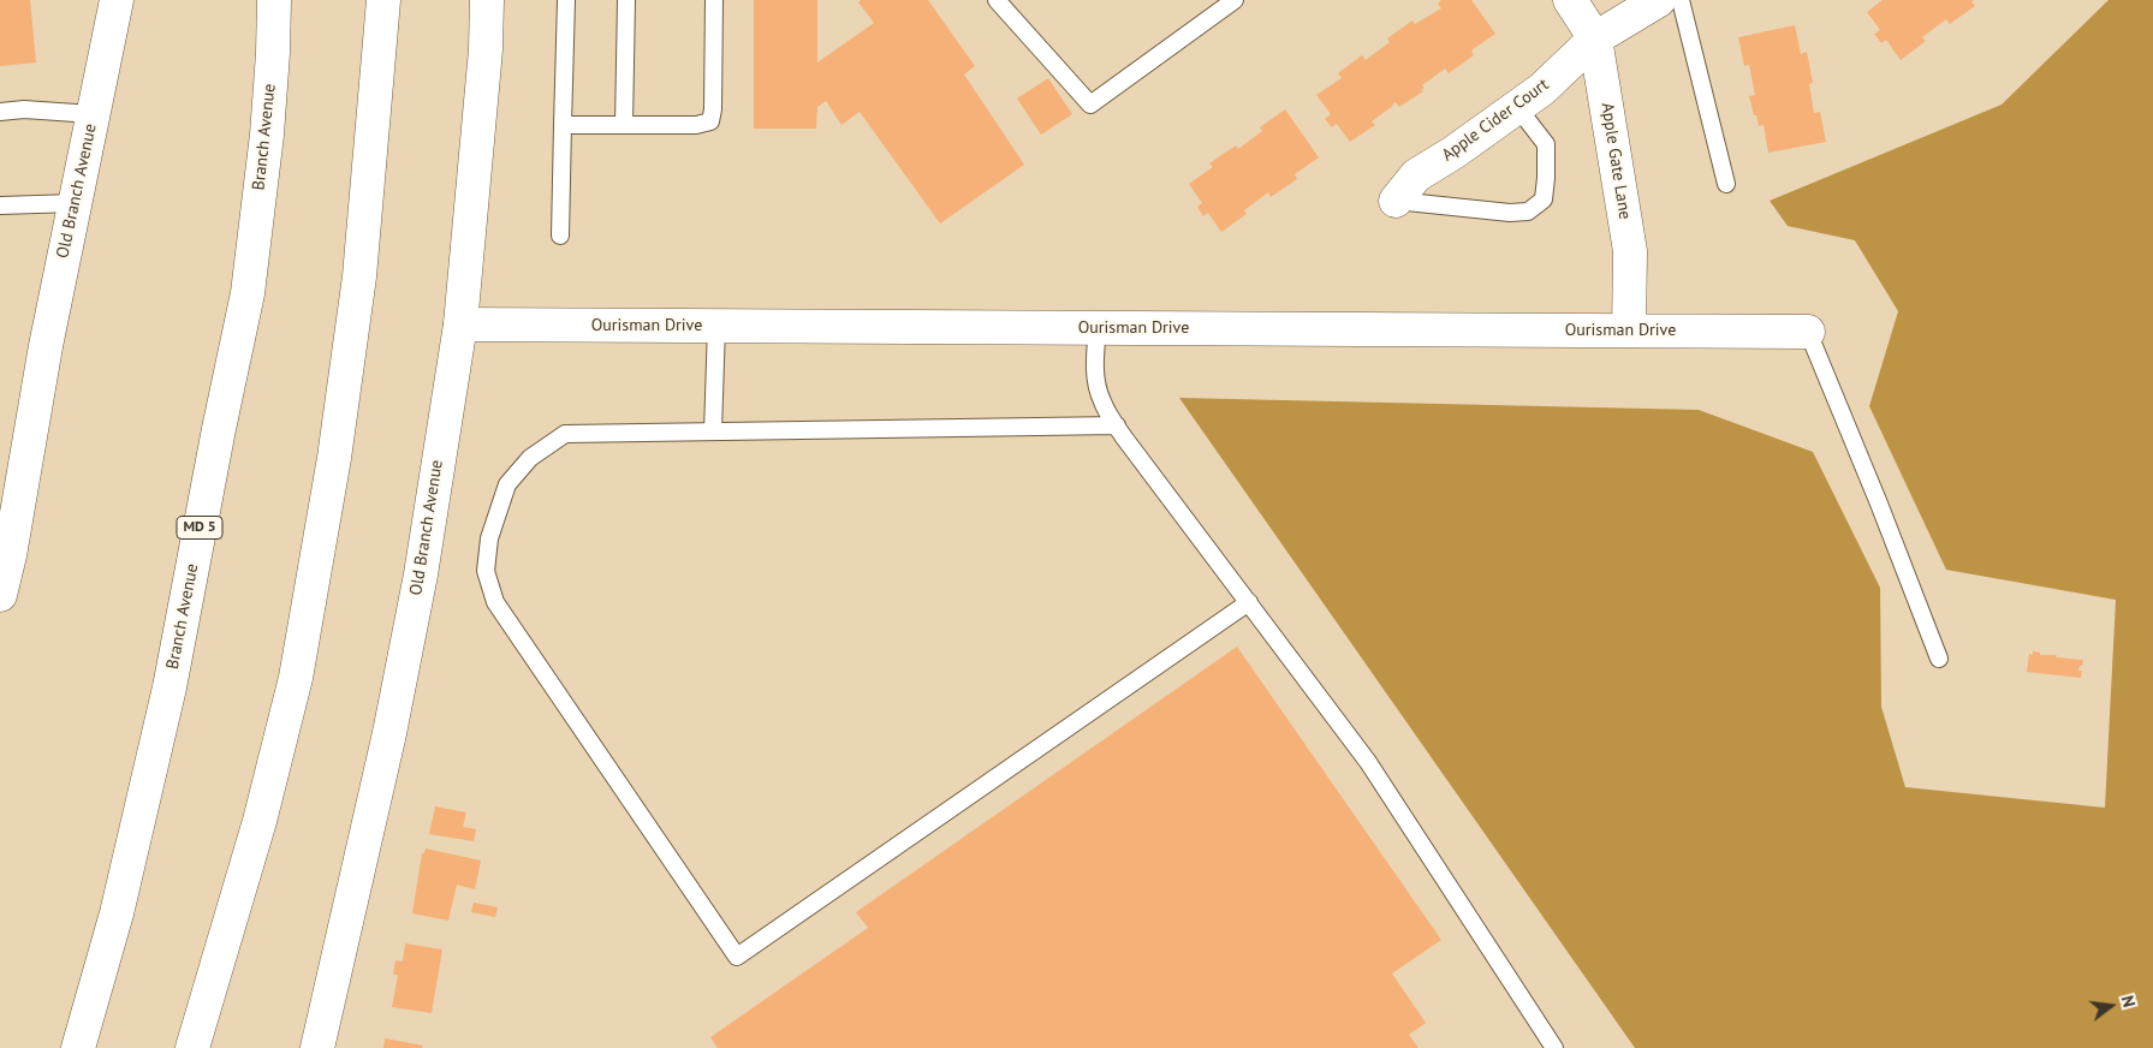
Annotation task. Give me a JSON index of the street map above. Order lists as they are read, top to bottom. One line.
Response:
{"streets":{"main road":["Apple Cider Court","Branch Avenue","Apple Gate Lane","Old Branch Avenue","Ourisman Drive","MD 5"]},"crossings":[["Apple Cider Court","Apple Gate Lane"],["Apple Gate Lane","Ourisman Drive"],["Old Branch Avenue","Ourisman Drive"]],"north":"right"}
